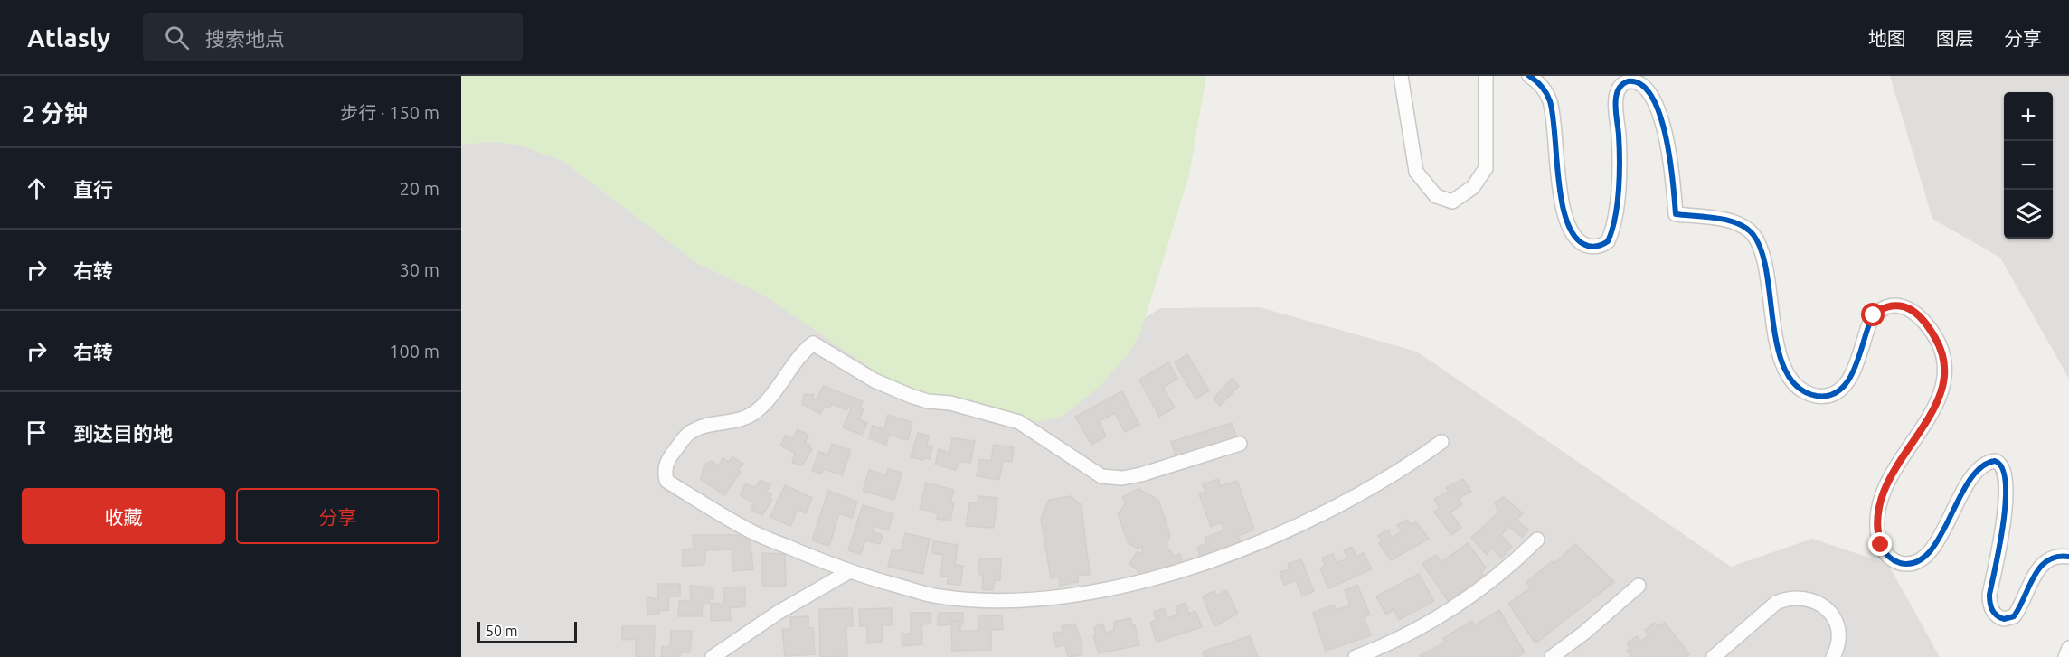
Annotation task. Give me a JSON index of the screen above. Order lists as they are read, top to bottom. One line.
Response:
{"scale_bar":"50 m","page":{"header":"Atlasly","search":"搜索地点","nav":["地图","图层","分享"],"heading":["2 分钟","步行 · 150 m"],"map_buttons":["+","−"],"list":[["直行","20 m"],["右转","30 m"],["右转","100 m"],"到达目的地"],"buttons":["收藏","分享"],"scale":"50 m"}}
